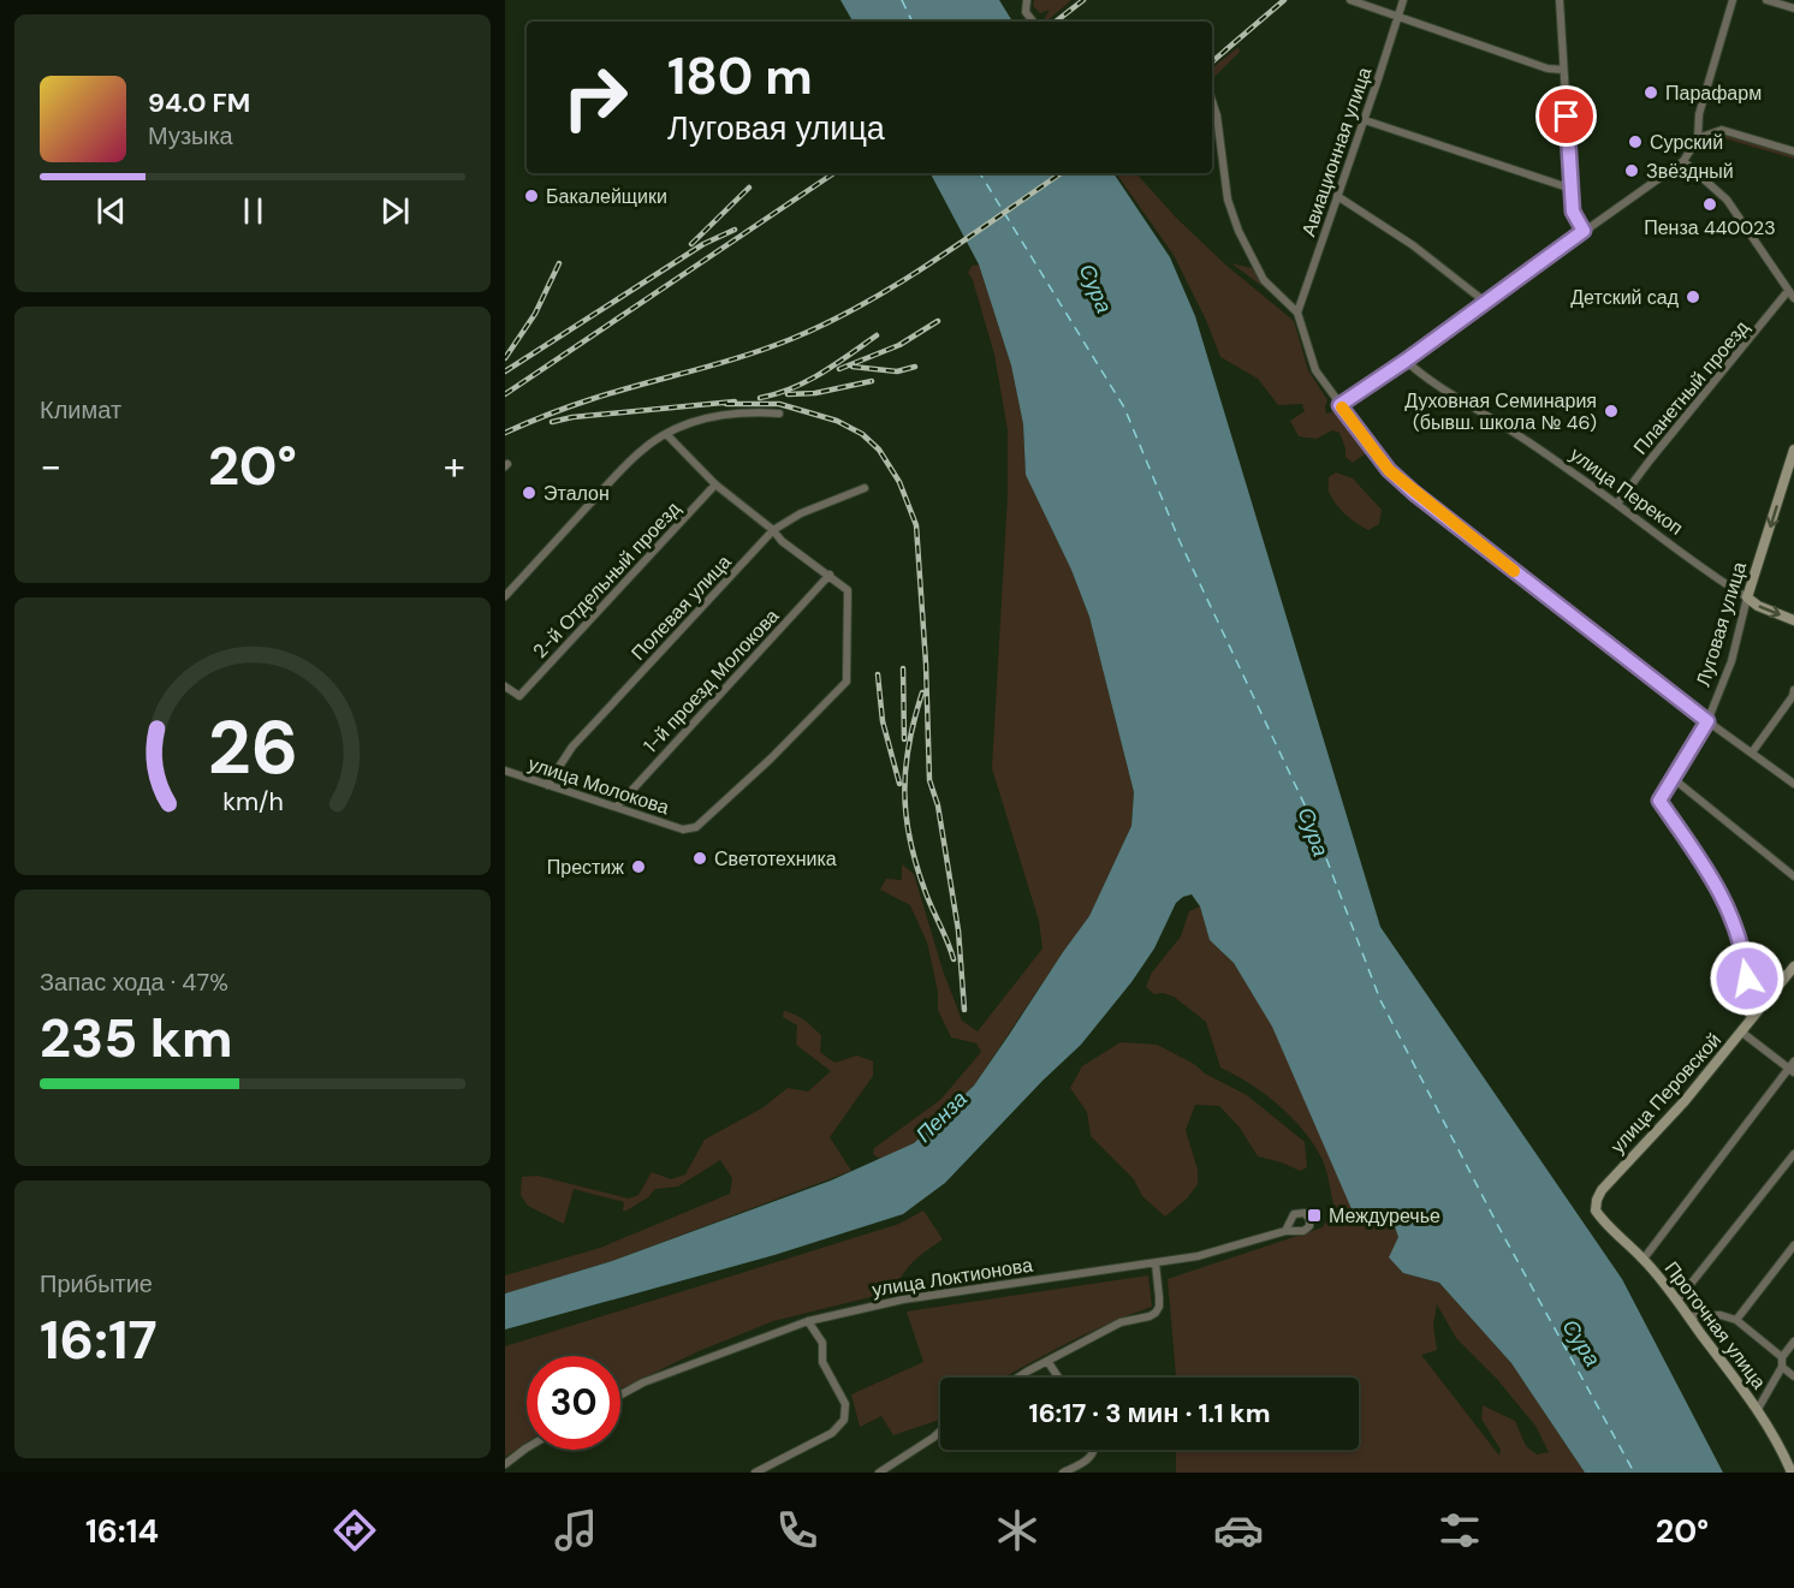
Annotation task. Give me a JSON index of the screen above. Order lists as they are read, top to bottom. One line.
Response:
{"streets":{"main road":["улица Перекоп","Луговая улица","улица Перовской","Проточная улица"],"street":["Авиационная улица","Планетный проезд","2-й Отдельный проезд","Полевая улица","1-й проезд Молокова","улица Молокова","улица Локтионова"]},"crossings":[["Планетный проезд","улица Перекоп"],["улица Перекоп","Луговая улица"],["Полевая улица","улица Молокова"],["Луговая улица","улица Перовской"],["1-й проезд Молокова","улица Молокова"],["улица Перовской","Проточная улица"]],"water":["Сура","Пенза"],"places":{"other":["Парафарм","Сурский","Звёздный","Бакалейщики","Пенза 440023","Детский сад","Духовная Семинария (бывш. школа № 46)","Эталон","Светотехника","Престиж"],"transit":["Междуречье"]},"page":{"turn":["180 m","Луговая улица"],"song":["94.0 FM","Музыка"],"tile":["Климат",["Запас хода · 47%","235 km"],["Прибытие","16:17"]],"heat":["−","20°","+"],"limit":"30","trip":"16:17 · 3 мин · 1.1 km","tabs":["16:14","20°"],"gauge":["26","km/h"]}}
